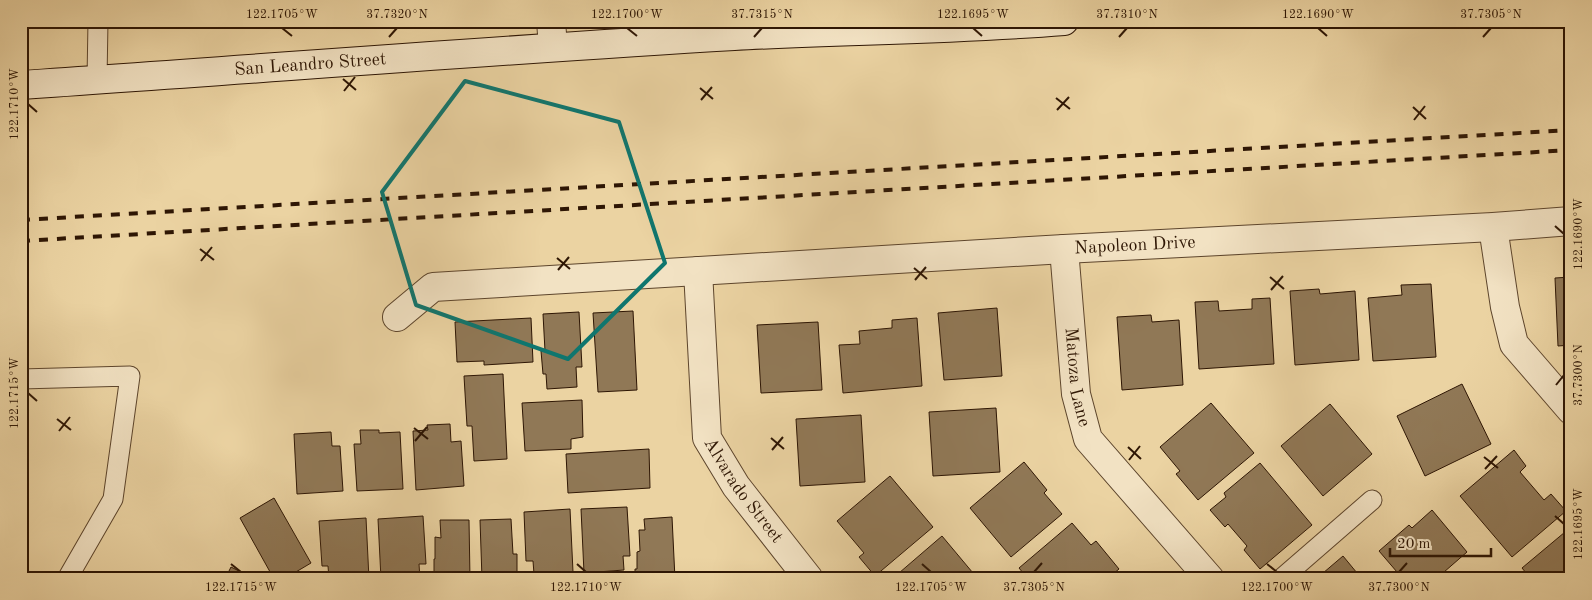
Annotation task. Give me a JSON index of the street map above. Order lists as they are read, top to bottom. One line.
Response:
{"streets":{"street":["San Leandro Street","Napoleon Drive","Matoza Lane","Alvarado Street"]},"crossings":[["Napoleon Drive","Matoza Lane"],["Napoleon Drive","Alvarado Street"]],"scale_bar":"20 m","coordinates":["122.1705°W","37.7320°N","122.1700°W","37.7315°N","122.1695°W","37.7310°N","122.1690°W","37.7305°N","122.1710°W","37.7300°N","122.1715°W"]}
